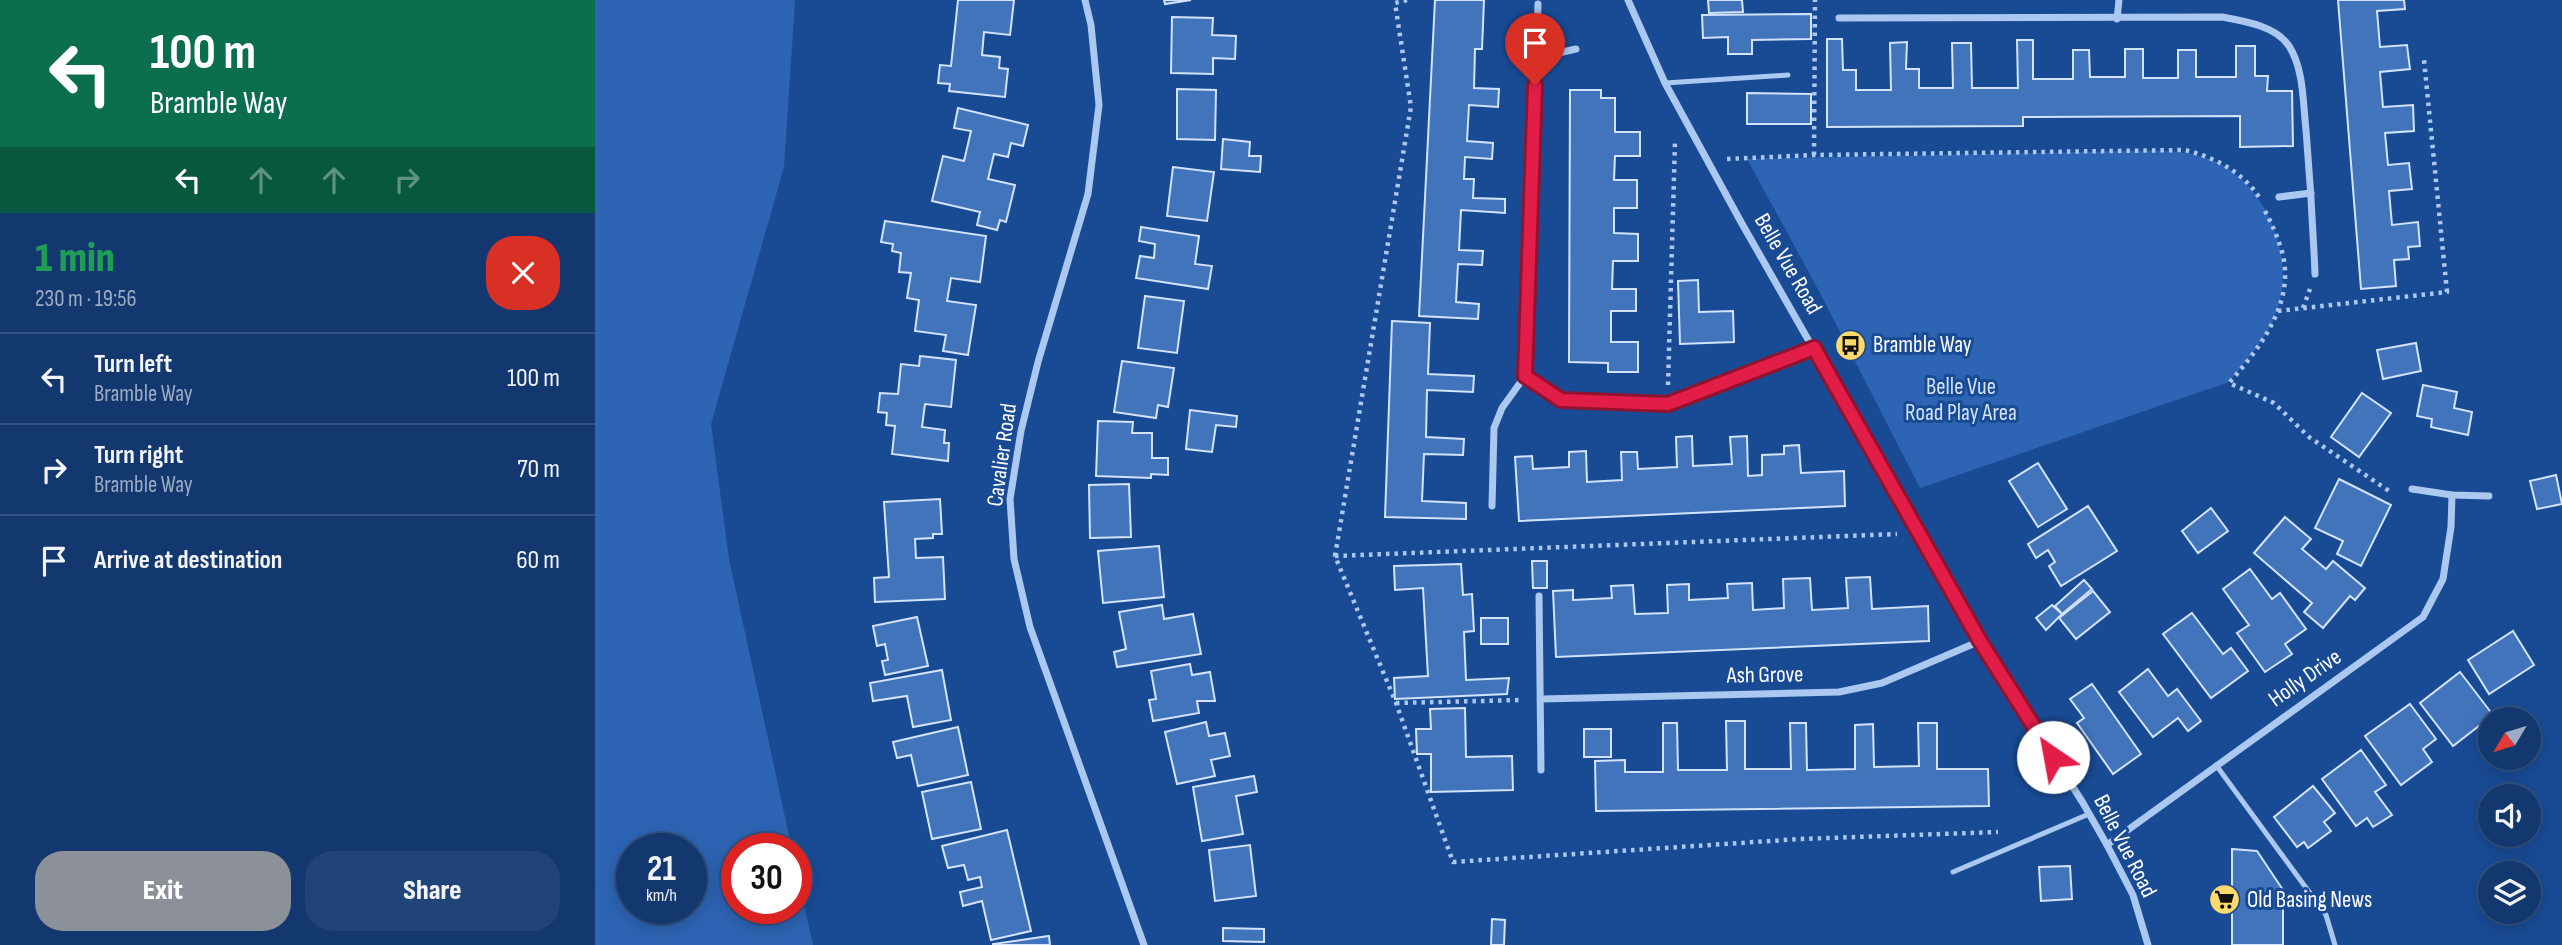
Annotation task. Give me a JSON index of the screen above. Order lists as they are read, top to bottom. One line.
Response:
{"streets":{"street":["Belle Vue Road","Cavalier Road","Ash Grove","Holly Drive"]},"crossings":[["Belle Vue Road","Ash Grove"],["Belle Vue Road","Holly Drive"]],"parks":["Belle Vue Road Play Area"],"places":{"bus stop":["Bramble Way"],"supermarket":["Old Basing News"]},"north":"bottom left","page":{"turn":["100 m","Bramble Way"],"heading":["1 min","230 m · 19:56"],"list":[{"name":"Turn left","note":"Bramble Way","value":"100 m"},{"name":"Turn right","note":"Bramble Way","value":"70 m"},{"name":"Arrive at destination","value":"60 m"}],"speed":"21 km/h","limit":"30","buttons":["Exit","Share"]}}
